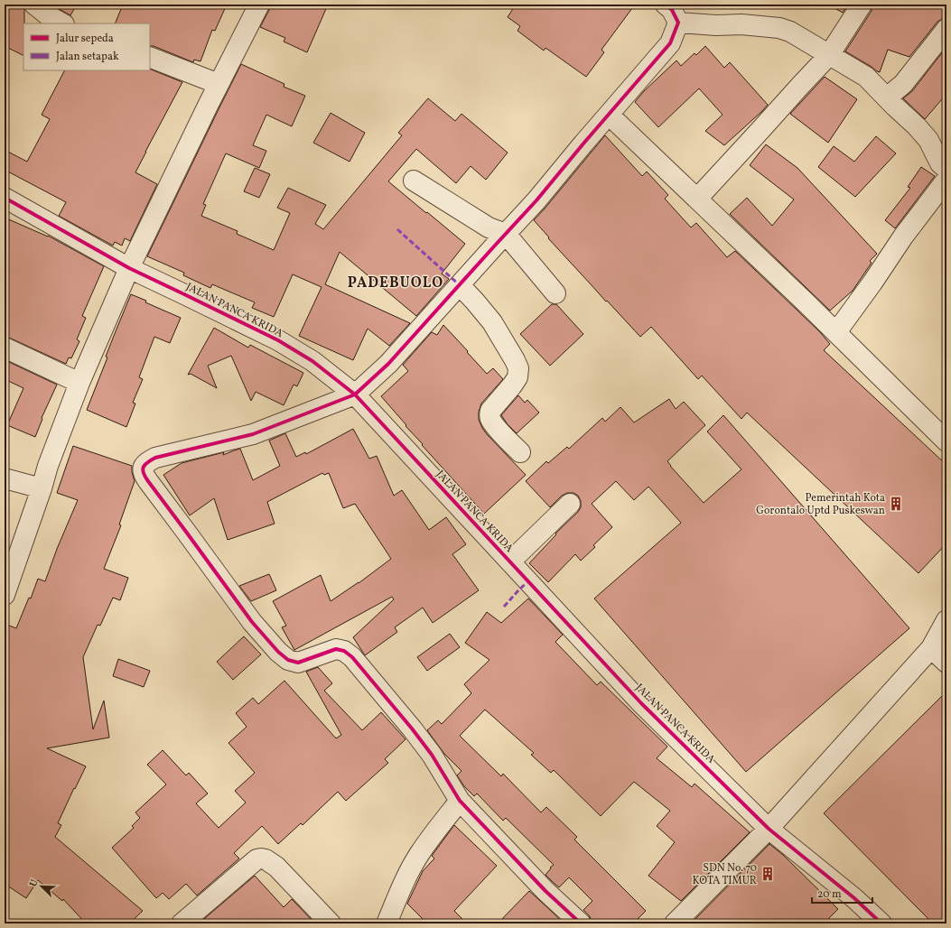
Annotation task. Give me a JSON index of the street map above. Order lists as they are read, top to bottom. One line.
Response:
{"streets":{"street":["JALAN PANCA KRIDA"]},"districts":["PADEBUOLO"],"places":{"building":["Pemerintah Kota Gorontalo Uptd Puskeswan","SDN No. 70 KOTA TIMUR"]},"legend":["Jalur sepeda","Jalan setapak"],"scale_bar":"20 m","north":"top left"}
